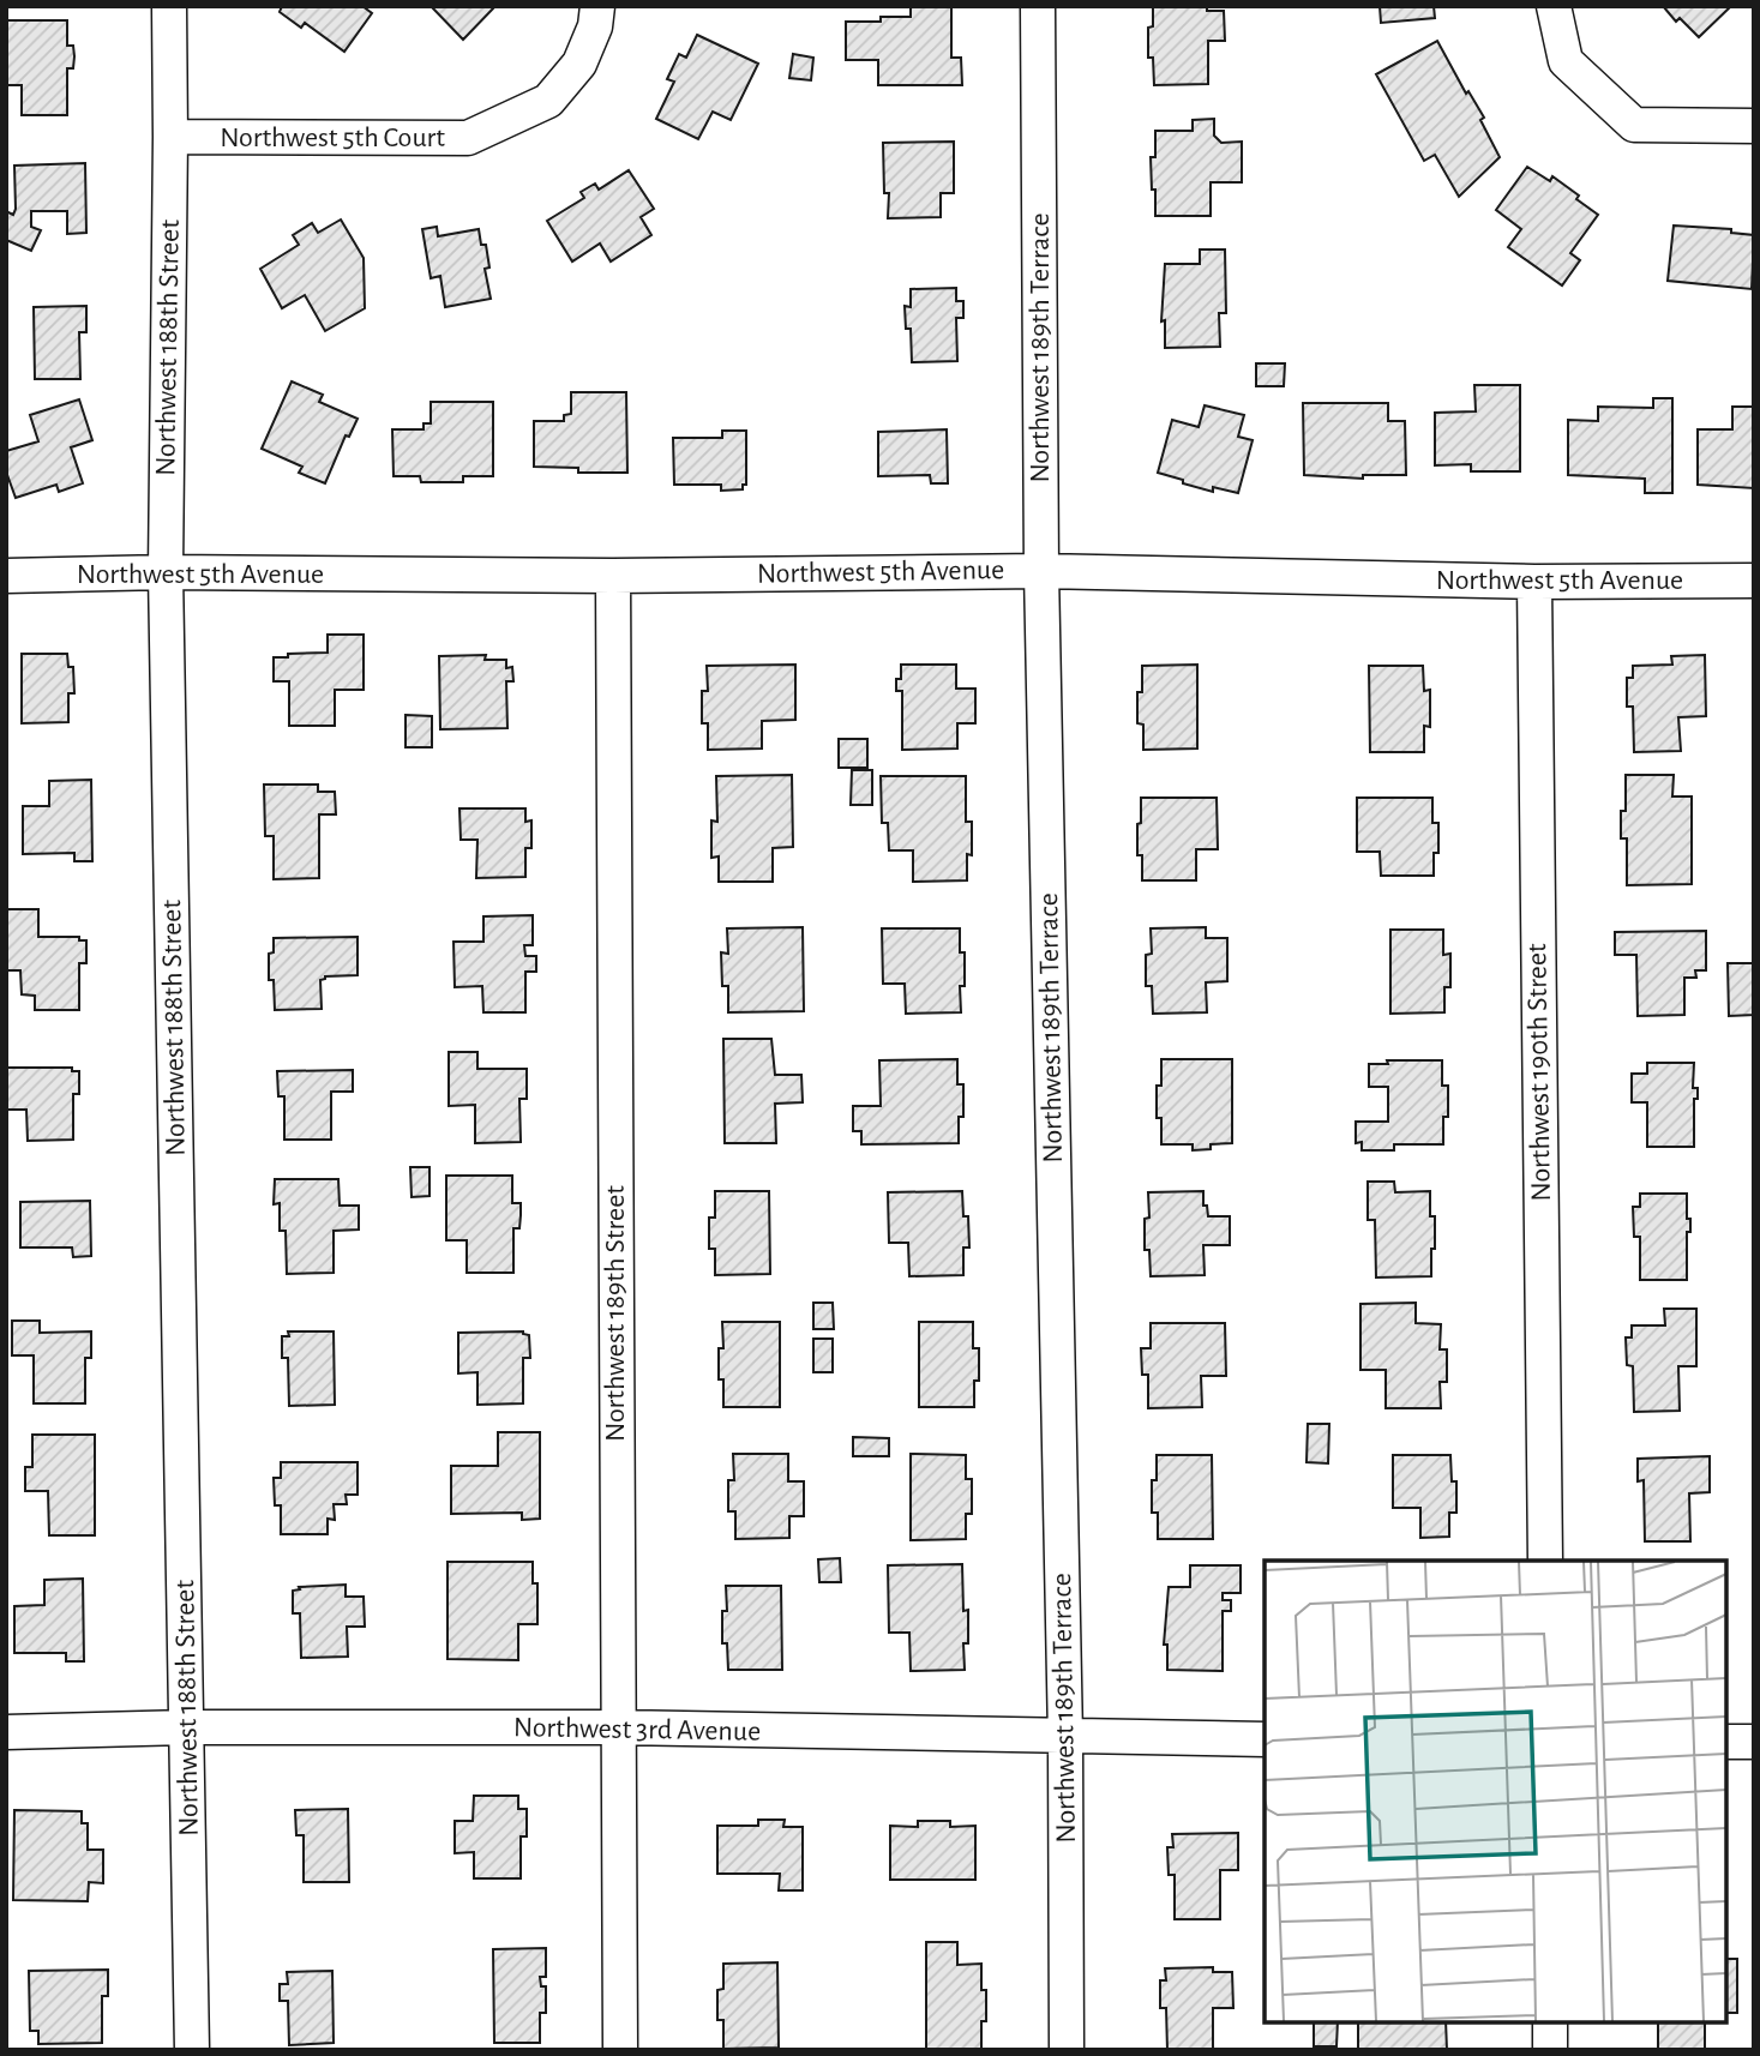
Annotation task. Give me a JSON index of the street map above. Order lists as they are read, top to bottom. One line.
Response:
{"streets":{"street":["Northwest 5th Court","Northwest 188th Street","Northwest 189th Terrace","Northwest 5th Avenue","Northwest 190th Street","Northwest 189th Street","Northwest 3rd Avenue"]},"crossings":[["Northwest 5th Court","Northwest 188th Street"],["Northwest 188th Street","Northwest 5th Avenue"],["Northwest 188th Street","Northwest 3rd Avenue"],["Northwest 189th Terrace","Northwest 5th Avenue"],["Northwest 189th Terrace","Northwest 3rd Avenue"],["Northwest 5th Avenue","Northwest 190th Street"],["Northwest 5th Avenue","Northwest 189th Street"],["Northwest 189th Street","Northwest 3rd Avenue"]]}
